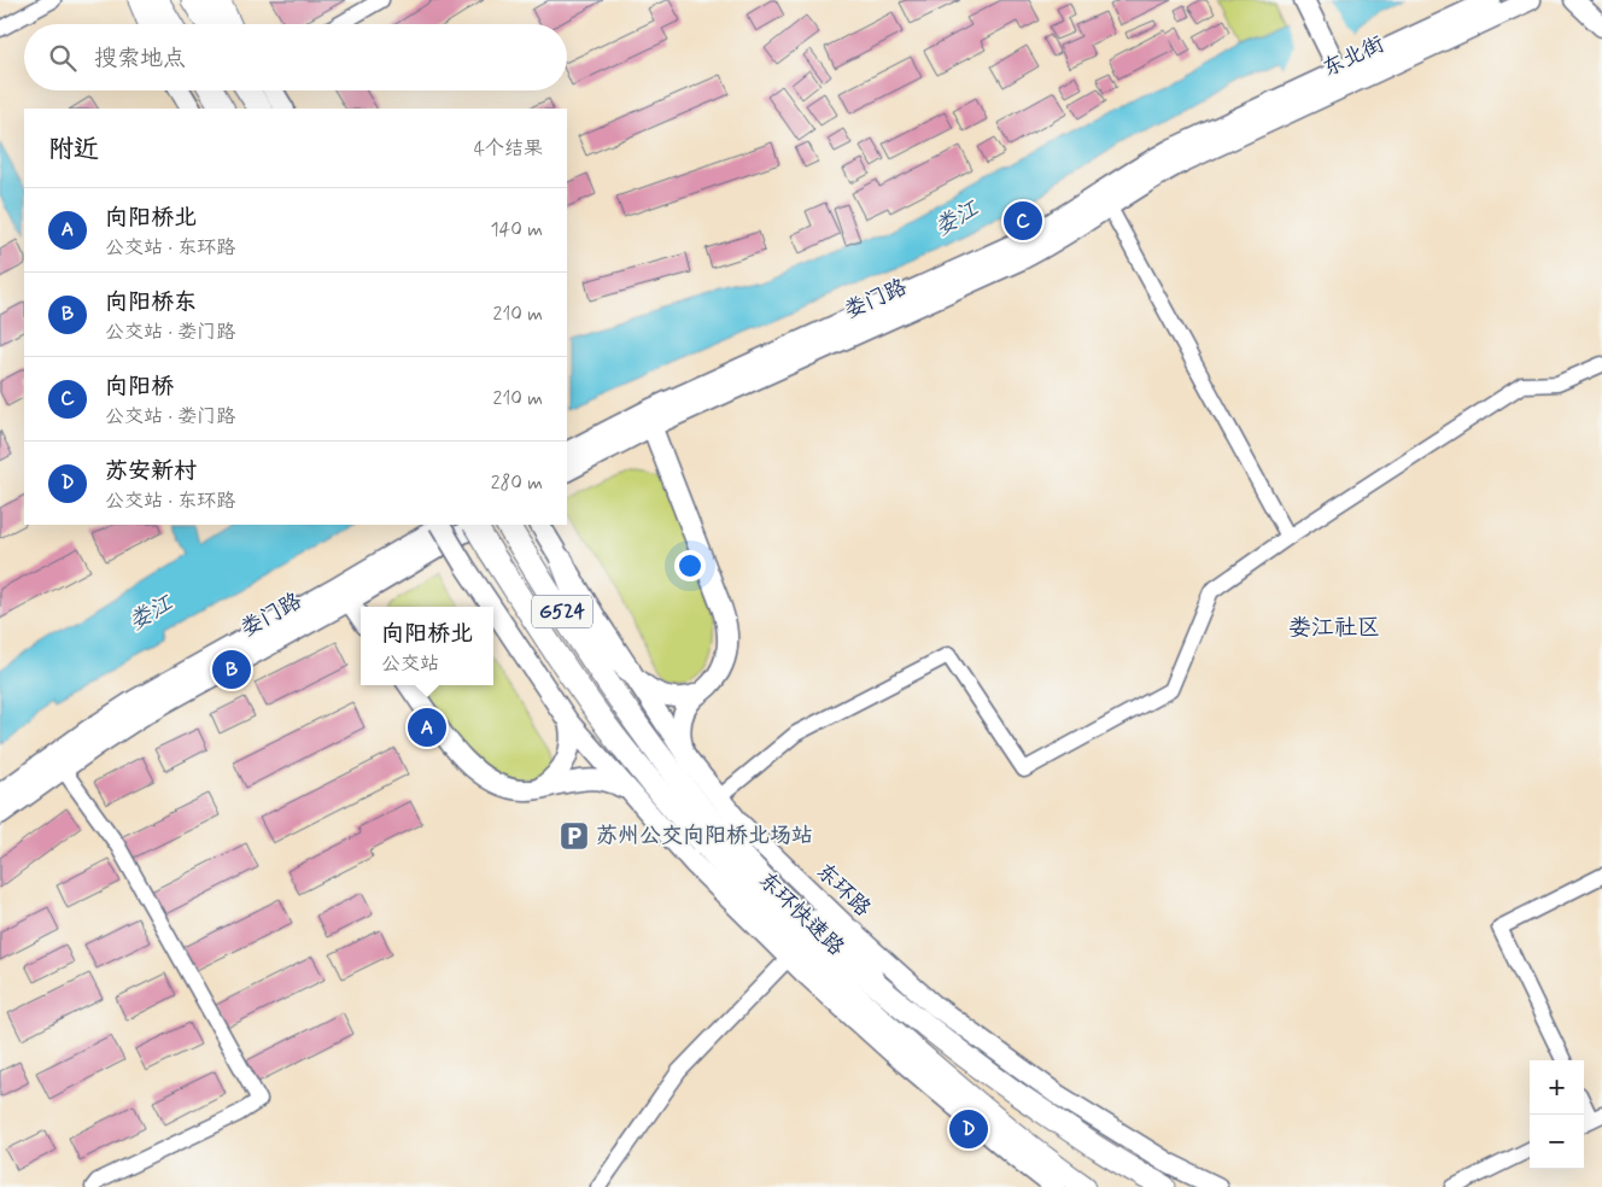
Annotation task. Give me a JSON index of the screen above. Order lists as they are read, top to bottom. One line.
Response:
{"streets":{"highway":["G524","东环快速路"],"main road":["东北街","娄门路","东环路"]},"crossings":[["东北街","娄门路"]],"districts":["娄江社区"],"water":["娄江"],"places":{"parking":["苏州公交向阳桥北场站"]},"page":{"search":"搜索地点","heading":["附近","4个结果"],"list":[{"mark":"A","name":"向阳桥北","note":"公交站 · 东环路","value":"140 m"},{"mark":"B","name":"向阳桥东","note":"公交站 · 娄门路","value":"210 m"},{"mark":"C","name":"向阳桥","note":"公交站 · 娄门路","value":"210 m"},{"mark":"D","name":"苏安新村","note":"公交站 · 东环路","value":"280 m"}],"pins":["C","B","A","D"],"popup":["向阳桥北","公交站"],"map_buttons":["+","−"]}}
